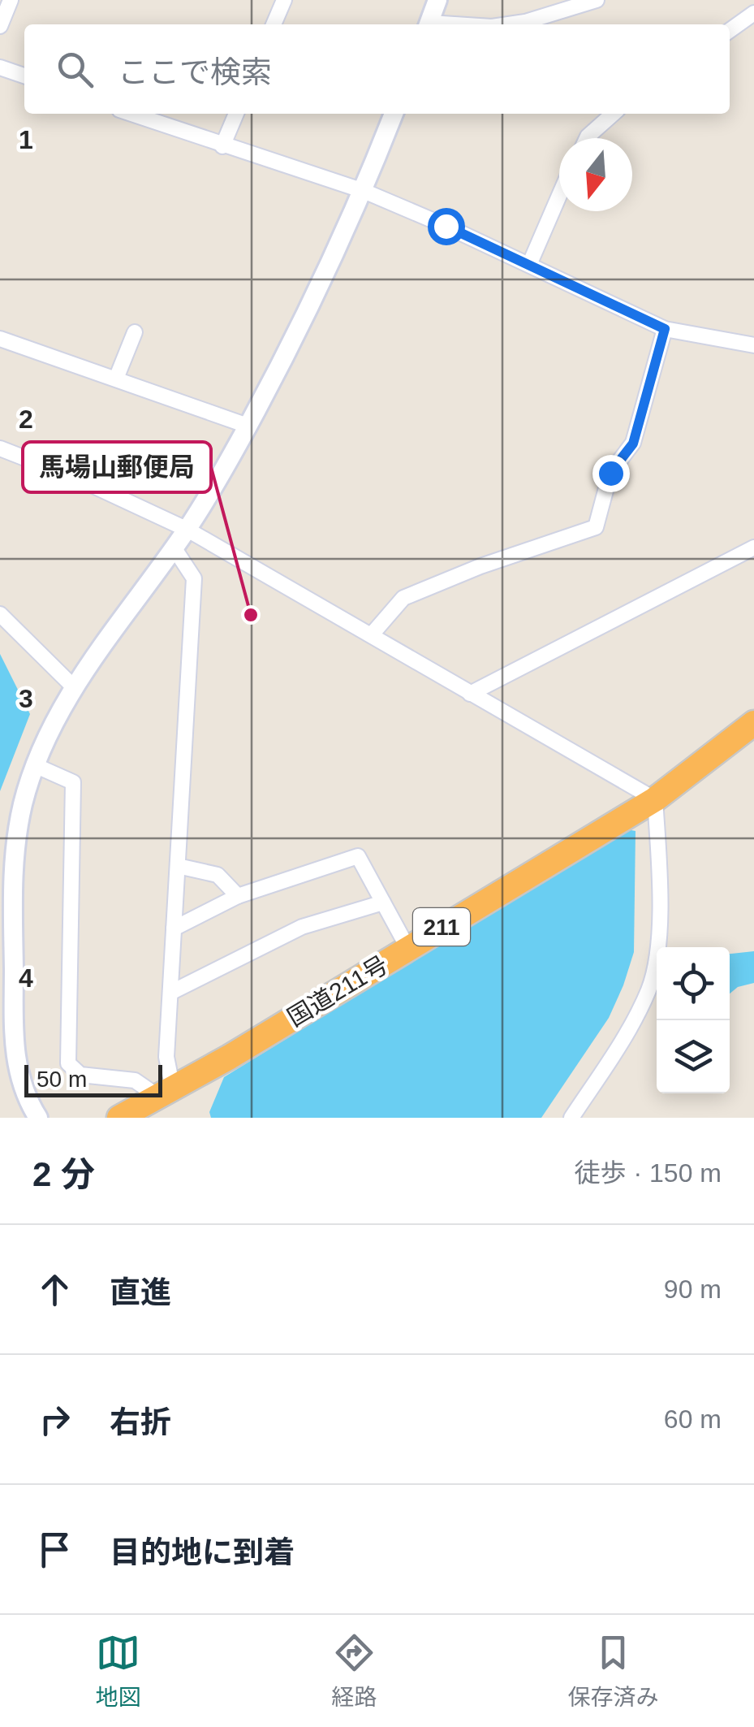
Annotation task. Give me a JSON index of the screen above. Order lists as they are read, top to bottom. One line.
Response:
{"streets":{"highway":["211","国道211号"]},"places":["馬場山郵便局"],"scale_bar":"50 m","north":"bottom","page":{"search":"ここで検索","scale":"50 m","heading":["2 分","徒歩 · 150 m"],"list":[["直進","90 m"],["右折","60 m"],"目的地に到着"],"nav":["地図","経路","保存済み"]},"grid":{"rows":["1","2","3","4"]}}
